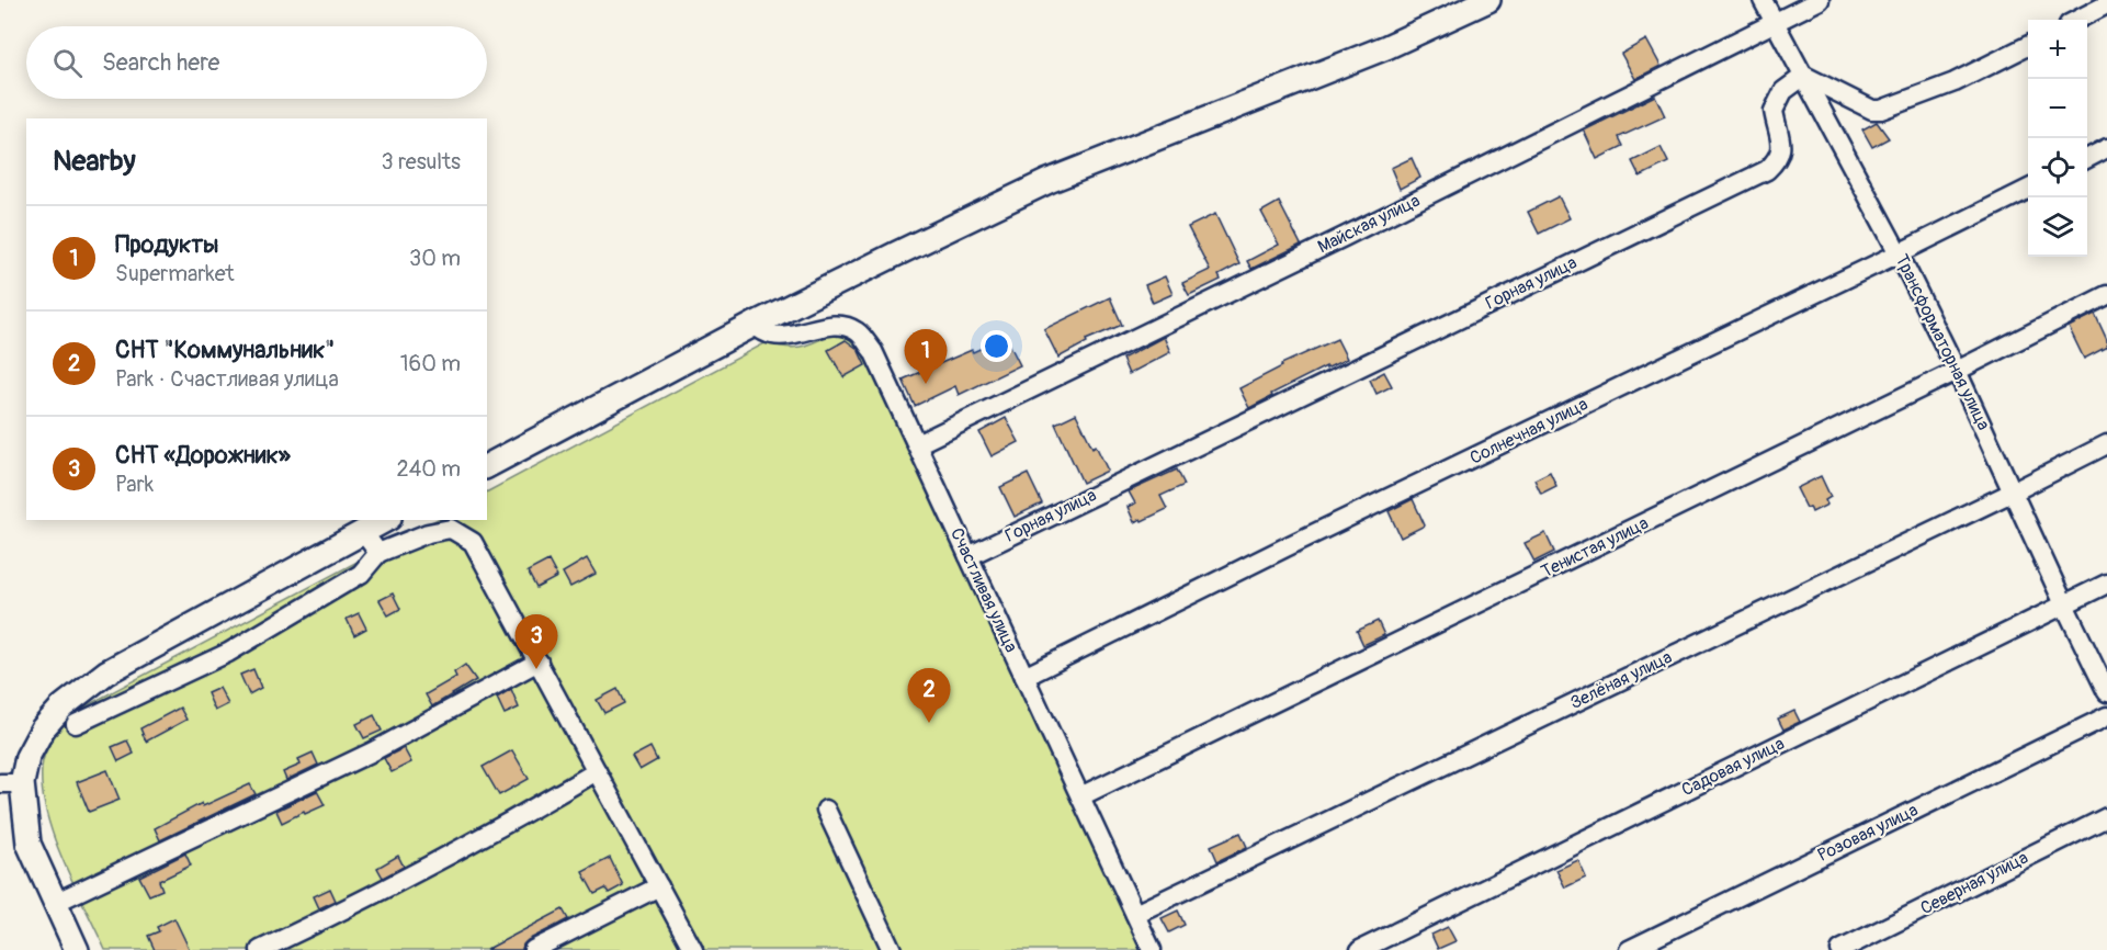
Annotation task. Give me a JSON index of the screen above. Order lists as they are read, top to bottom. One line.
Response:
{"streets":{"street":["Майская улица","Горная улица","Трансформаторная улица","Солнечная улица","Тенистая улица","Счастливая улица","Зелёная улица","Садовая улица","Розовая улица","Северная улица"]},"crossings":[["Майская улица","Трансформаторная улица"],["Майская улица","Счастливая улица"],["Горная улица","Трансформаторная улица"],["Горная улица","Счастливая улица"],["Трансформаторная улица","Солнечная улица"],["Трансформаторная улица","Тенистая улица"],["Трансформаторная улица","Зелёная улица"],["Трансформаторная улица","Садовая улица"],["Солнечная улица","Счастливая улица"],["Тенистая улица","Счастливая улица"],["Счастливая улица","Зелёная улица"]],"page":{"map_buttons":["+","−"],"search":"Search here","heading":["Nearby","3 results"],"list":[{"mark":"1","name":"Продукты","note":"Supermarket","value":"30 m"},{"mark":"2","name":"СНТ \"Коммунальник\"","note":"Park · Счастливая улица","value":"160 m"},{"mark":"3","name":"СНТ «Дорожник»","note":"Park","value":"240 m"}],"pins":["1","3","2"]}}
